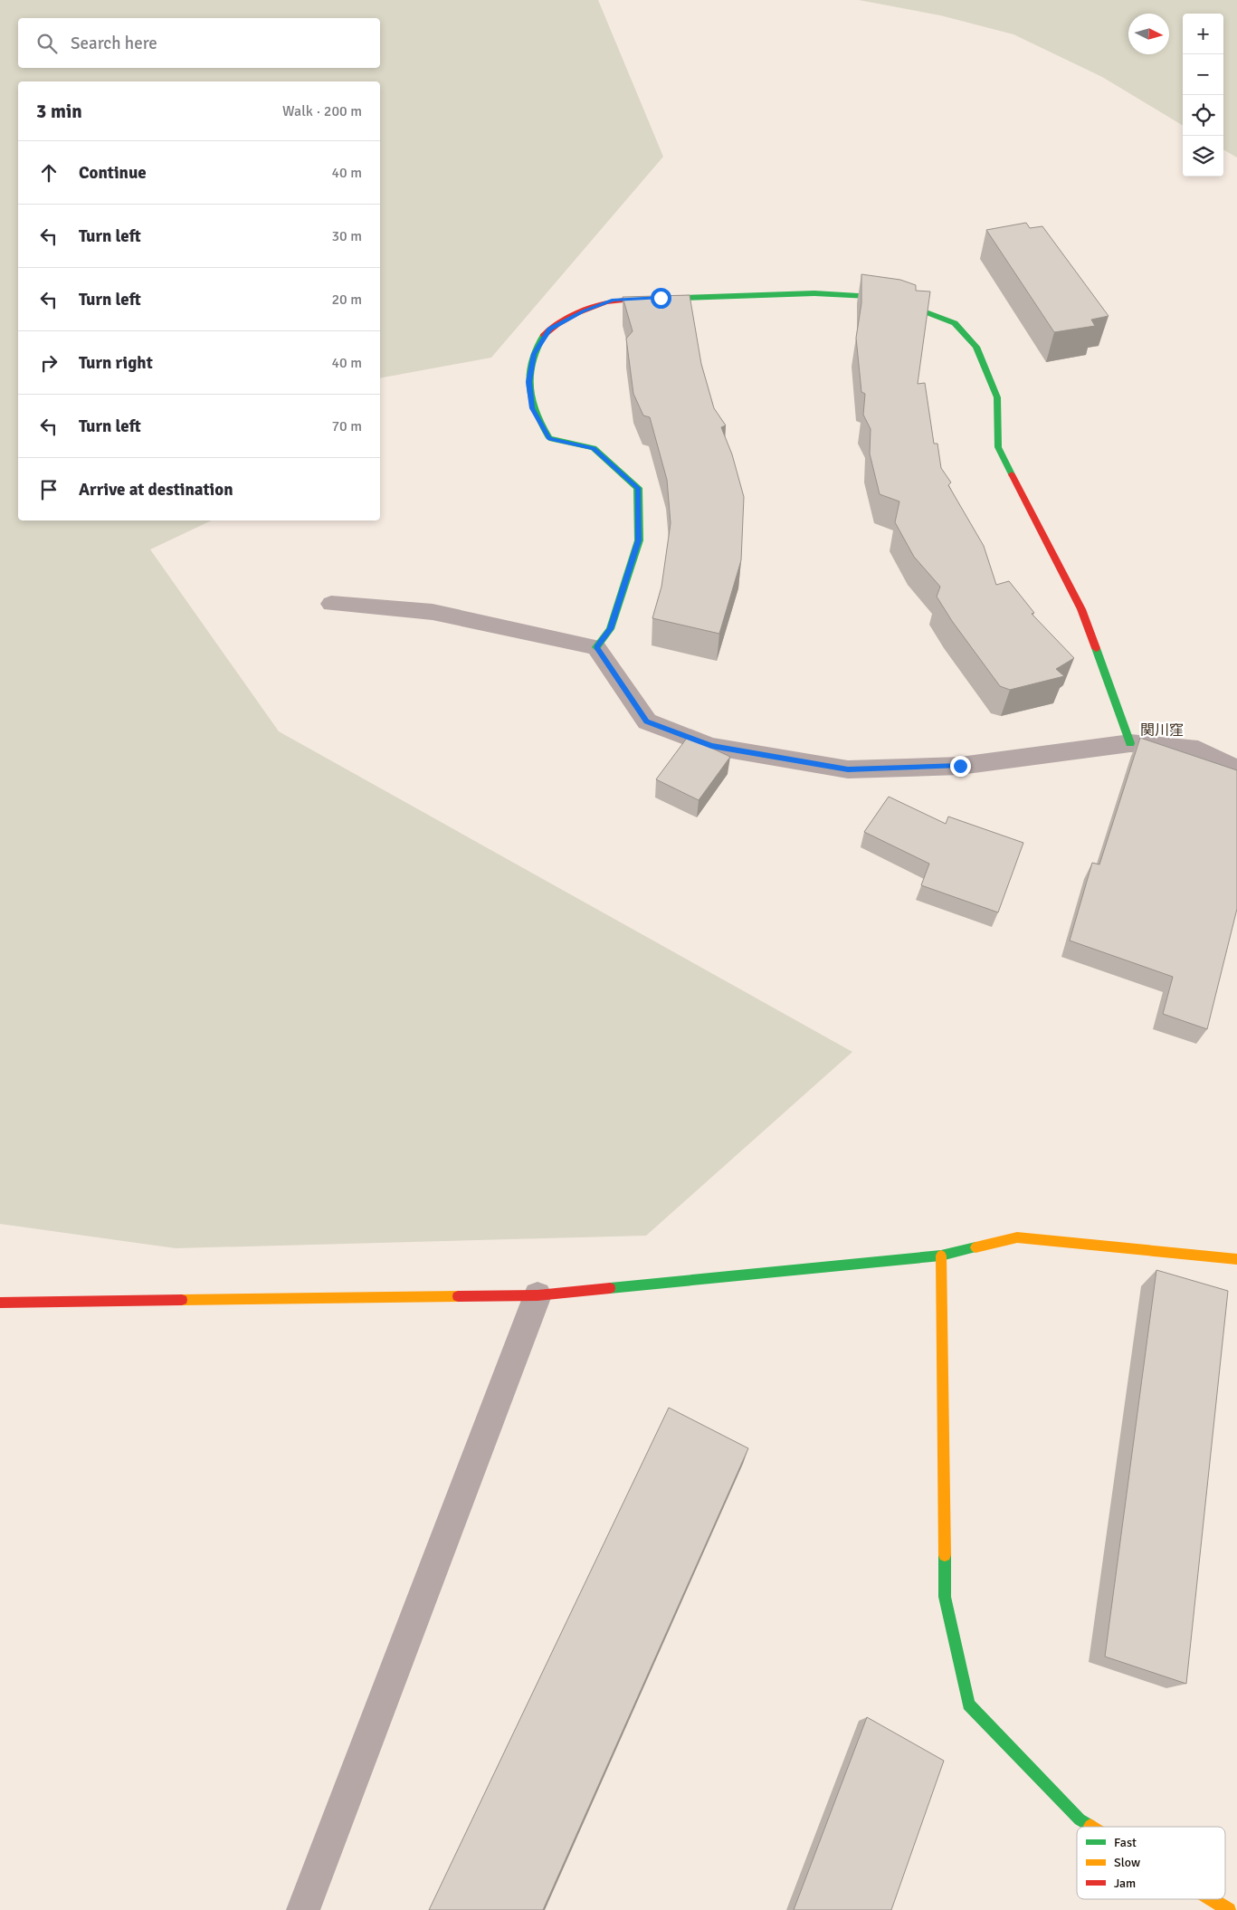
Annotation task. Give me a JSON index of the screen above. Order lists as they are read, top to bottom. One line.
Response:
{"districts":["関川窪"],"legend":["Fast","Slow","Jam"],"north":"right","page":{"map_buttons":["+","−"],"search":"Search here","heading":["3 min","Walk · 200 m"],"list":[["Continue","40 m"],["Turn left","30 m"],["Turn left","20 m"],["Turn right","40 m"],["Turn left","70 m"],"Arrive at destination"]}}
